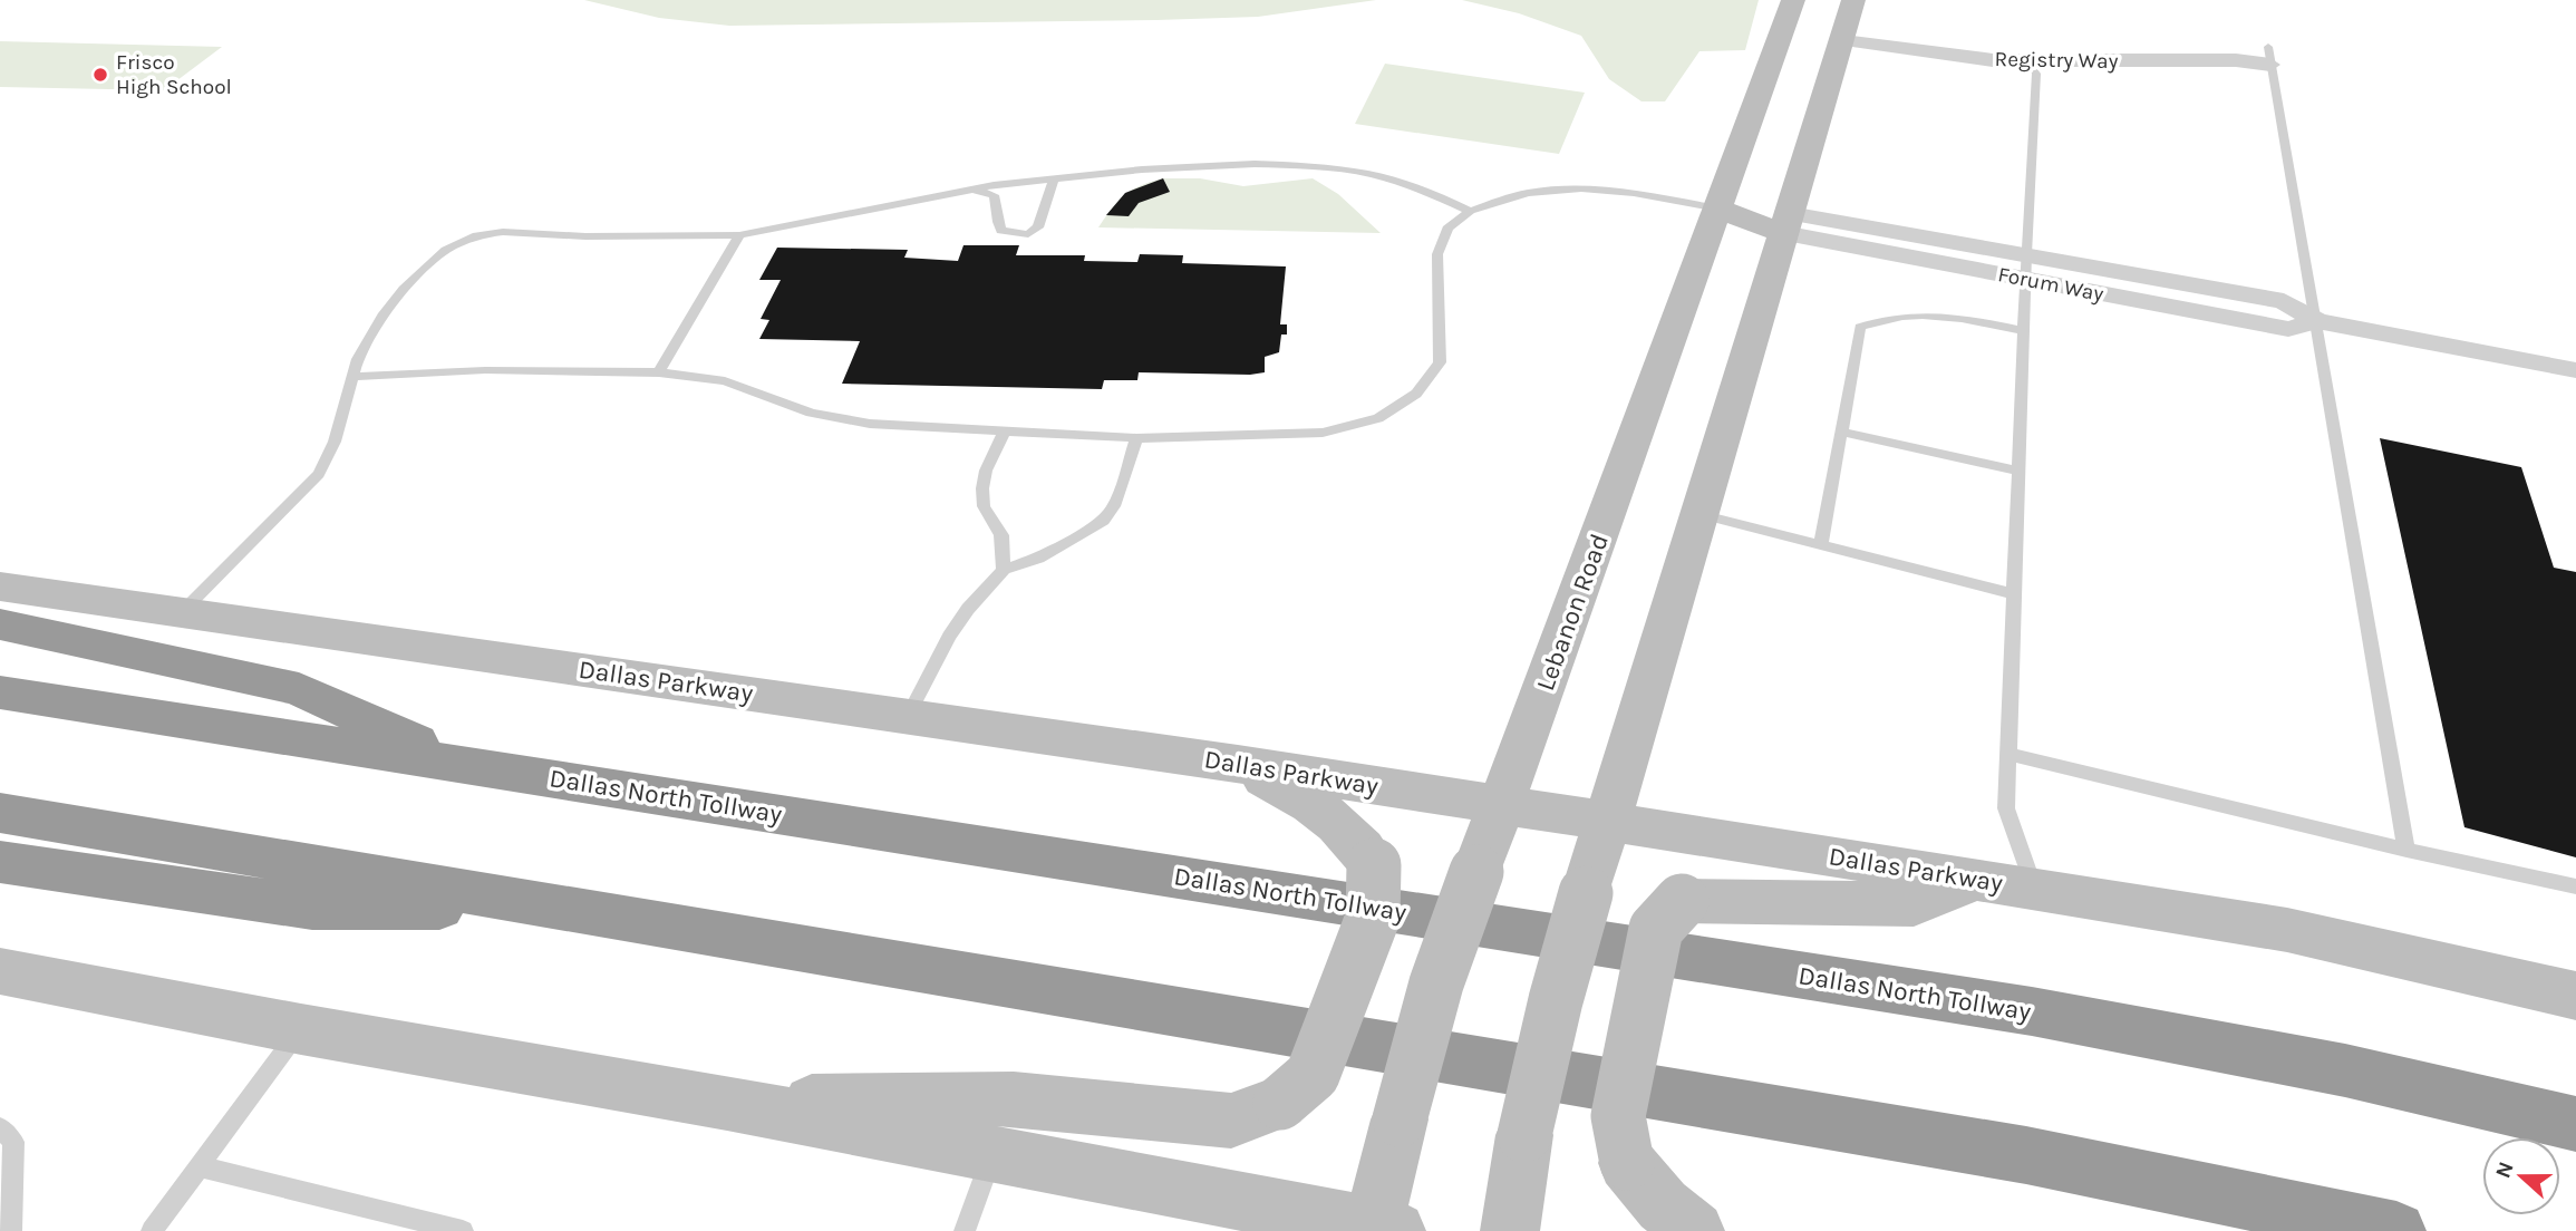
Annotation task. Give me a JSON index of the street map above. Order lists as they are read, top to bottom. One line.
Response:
{"streets":{"highway":["Dallas North Tollway"],"main road":["Lebanon Road","Dallas Parkway"],"street":["Registry Way","Forum Way"]},"crossings":[["Lebanon Road","Dallas Parkway"]],"places":["Frisco High School"],"north":"left"}
